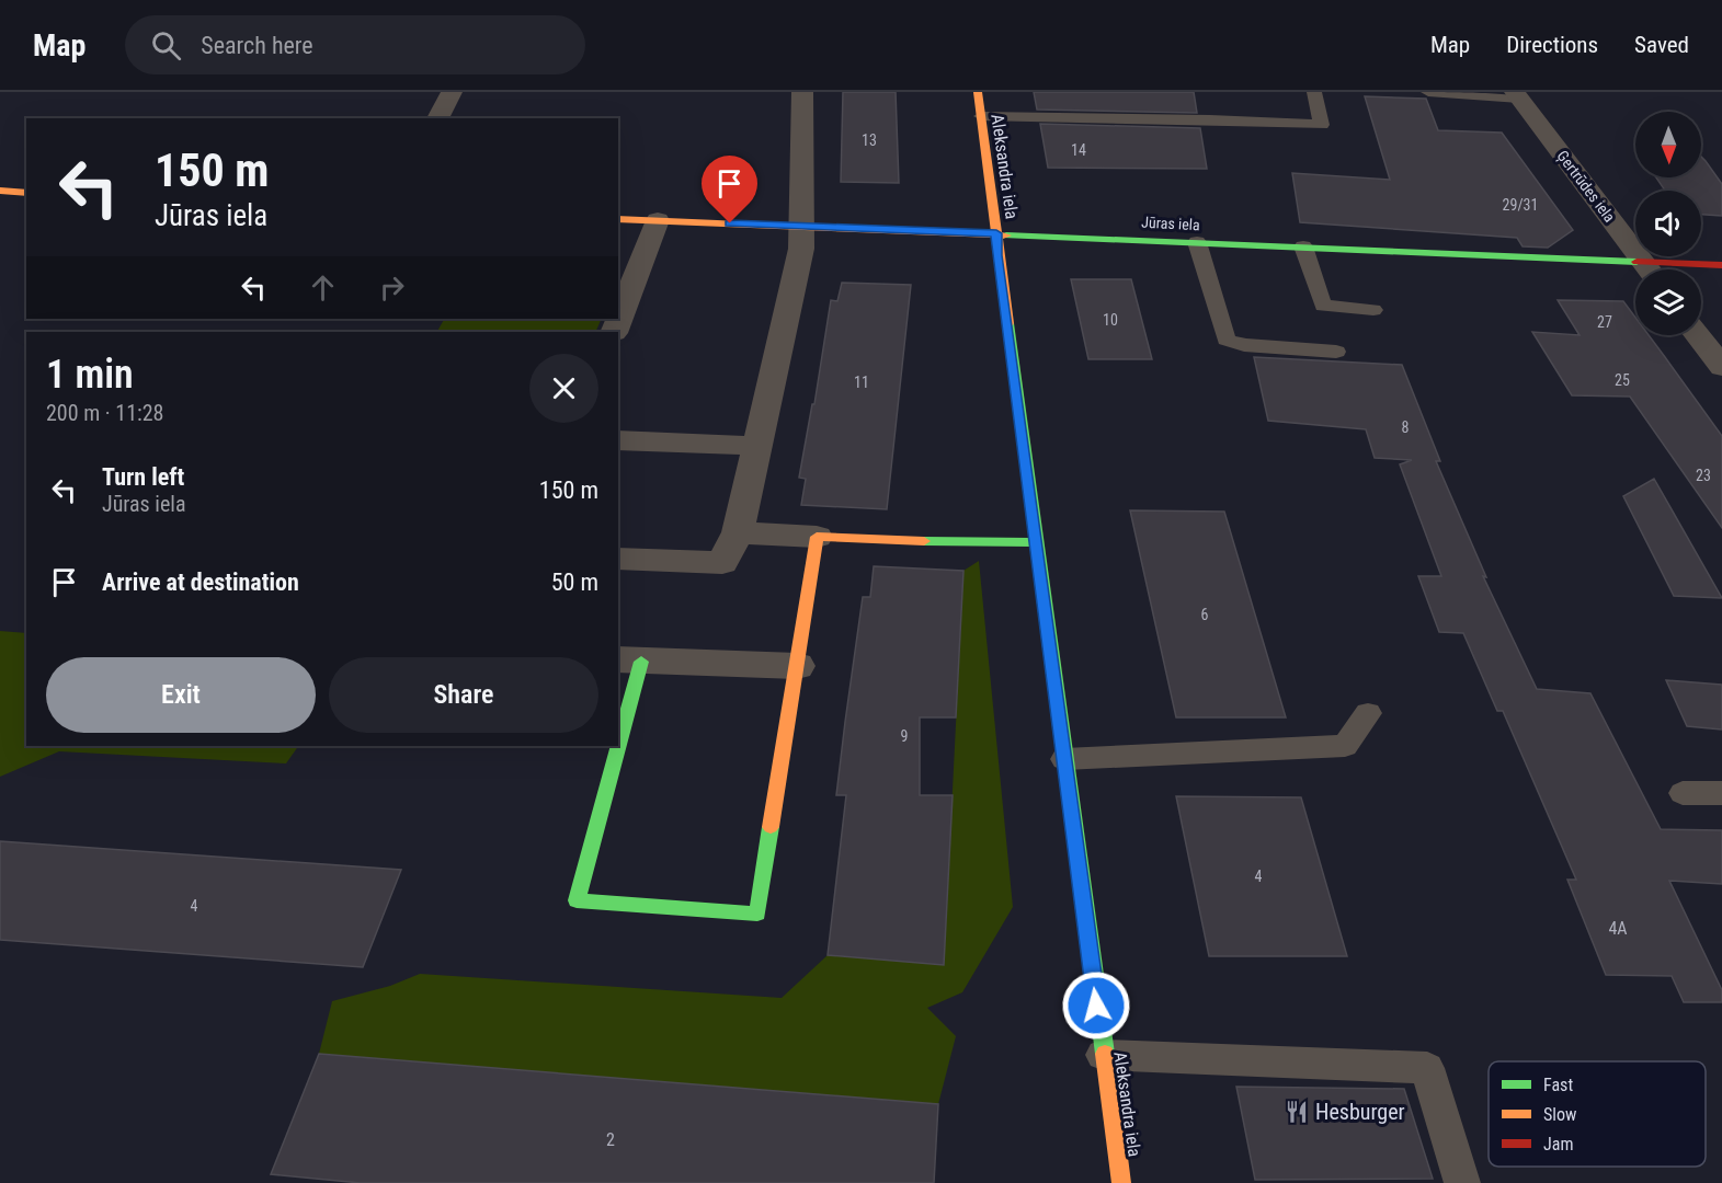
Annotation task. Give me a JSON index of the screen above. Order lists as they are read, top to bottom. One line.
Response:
{"streets":{"street":["Aleksandra iela","Ģertrūdes iela","Jūras iela"]},"crossings":[["Aleksandra iela","Jūras iela"],["Ģertrūdes iela","Jūras iela"]],"places":{"restaurant":["Hesburger"]},"house_numbers":["13","14","29/31","10","27","25","11","8","23","6","9","4","4","4A","2"],"legend":["Fast","Slow","Jam"],"north":"bottom","page":{"header":"Map","search":"Search here","nav":["Map","Directions","Saved"],"turn":["150 m","Jūras iela"],"heading":["1 min","200 m · 11:28"],"list":[{"name":"Turn left","note":"Jūras iela","value":"150 m"},{"name":"Arrive at destination","value":"50 m"}],"buttons":["Exit","Share"]}}
